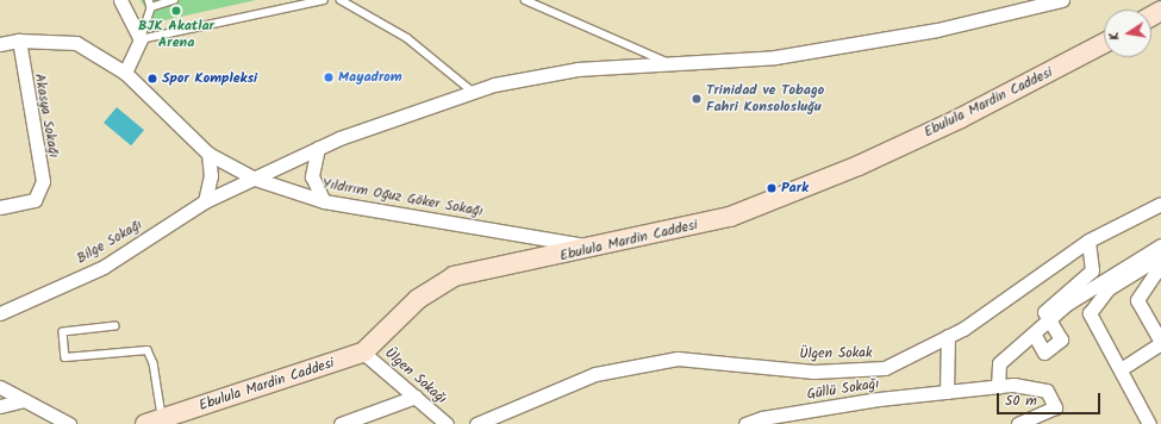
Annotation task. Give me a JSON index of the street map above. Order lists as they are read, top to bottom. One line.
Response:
{"streets":{"street":["Ebulula Mardin Caddesi","Akasya Sokağı","Yıldırım Oğuz Göker Sokağı","Bilge Sokağı","Ülgen Sokak","Ülgen Sokağı","Güllü Sokağı"]},"crossings":[["Ebulula Mardin Caddesi","Yıldırım Oğuz Göker Sokağı"],["Ebulula Mardin Caddesi","Ülgen Sokağı"],["Akasya Sokağı","Yıldırım Oğuz Göker Sokağı"],["Yıldırım Oğuz Göker Sokağı","Bilge Sokağı"]],"places":["BJK Akatlar Arena","Mayadrom","Spor Kompleksi","Trinidad ve Tobago Fahri Konsolosluğu","Park"],"scale_bar":"50 m","north":"left"}
